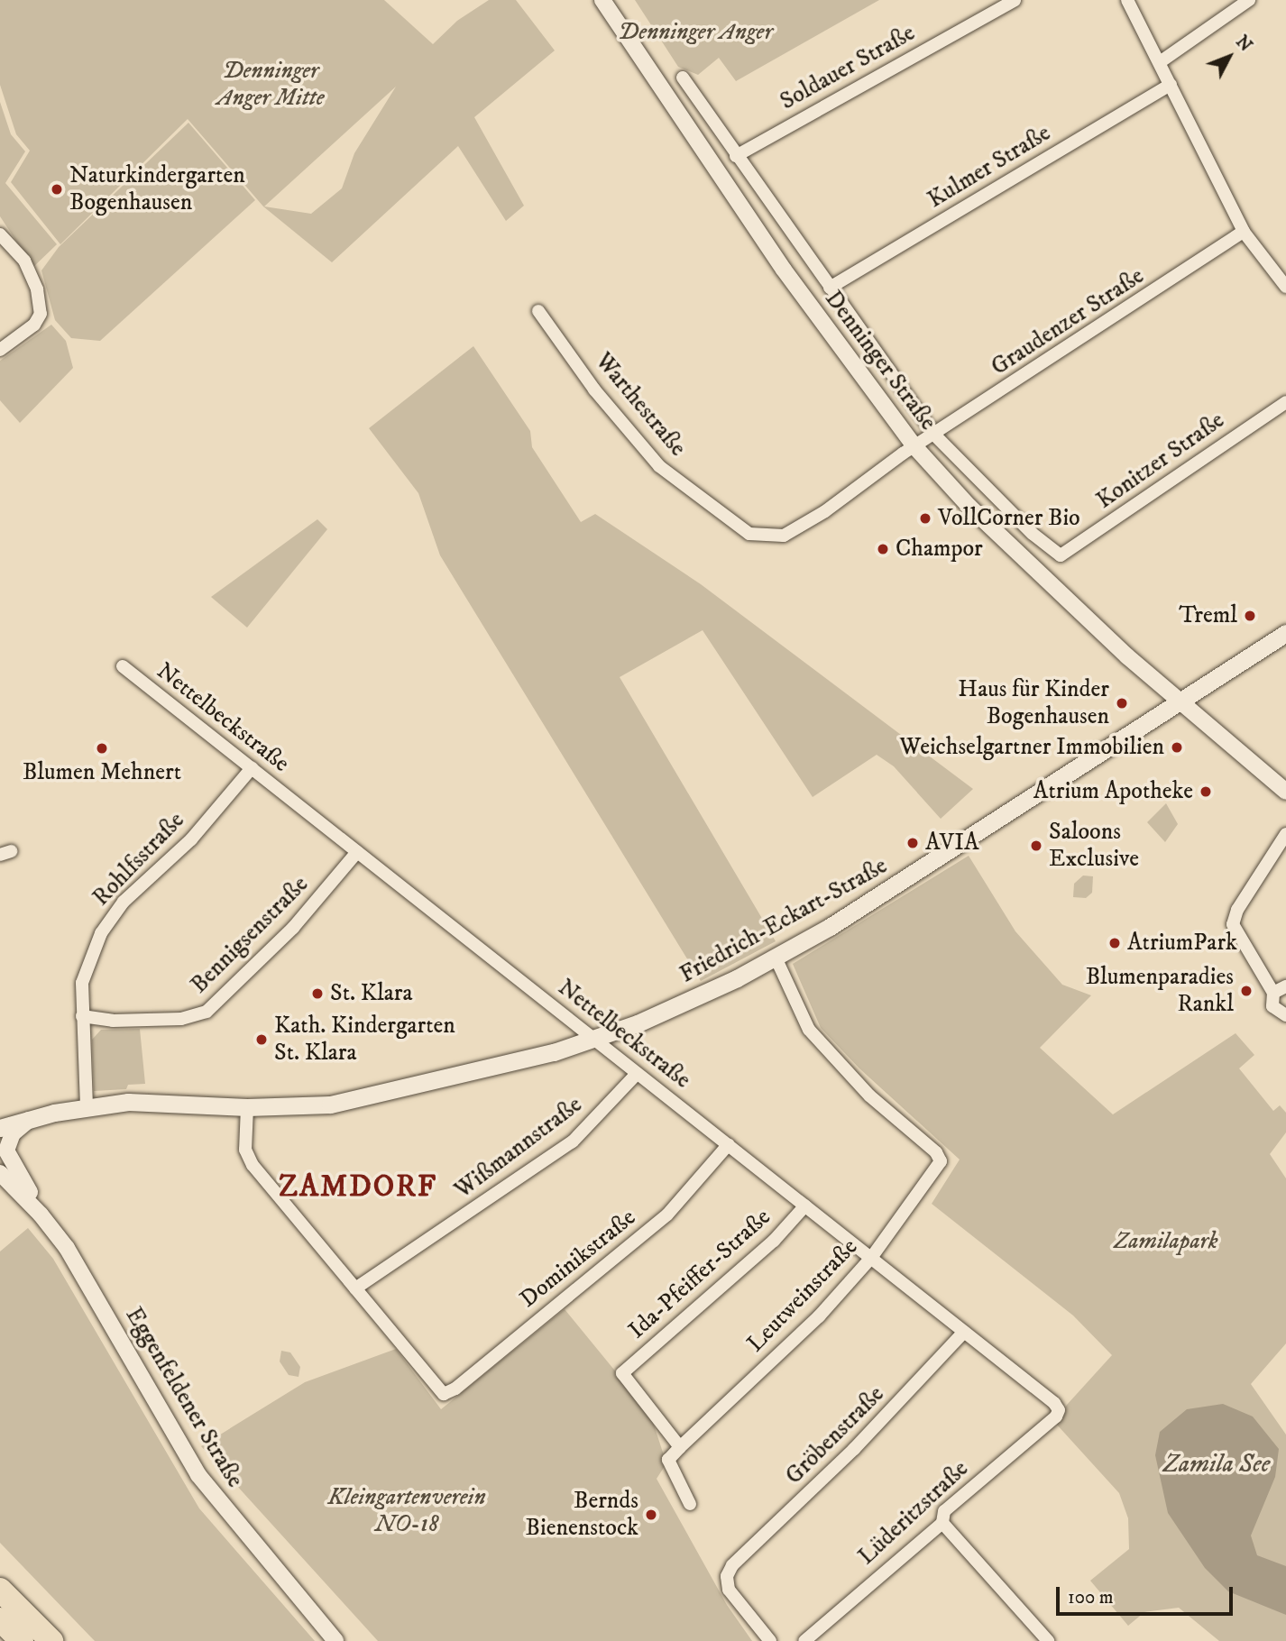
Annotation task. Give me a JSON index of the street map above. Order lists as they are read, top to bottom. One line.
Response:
{"streets":{"main road":["Friedrich-Eckart-Straße"],"street":["Soldauer Straße","Kulmer Straße","Graudenzer Straße","Denninger Straße","Warthestraße","Konitzer Straße","Nettelbeckstraße","Rohlfsstraße","Bennigsenstraße","Wißmannstraße","Dominikstraße","Ida-Pfeiffer-Straße","Leutweinstraße","Eggenfeldener Straße","Gröbenstraße","Lüderitzstraße"]},"crossings":[["Soldauer Straße","Denninger Straße"],["Kulmer Straße","Denninger Straße"],["Graudenzer Straße","Denninger Straße"],["Graudenzer Straße","Warthestraße"],["Denninger Straße","Warthestraße"],["Denninger Straße","Konitzer Straße"],["Denninger Straße","Friedrich-Eckart-Straße"],["Nettelbeckstraße","Rohlfsstraße"],["Nettelbeckstraße","Friedrich-Eckart-Straße"],["Nettelbeckstraße","Bennigsenstraße"],["Nettelbeckstraße","Wißmannstraße"],["Nettelbeckstraße","Dominikstraße"],["Nettelbeckstraße","Ida-Pfeiffer-Straße"],["Nettelbeckstraße","Leutweinstraße"],["Nettelbeckstraße","Gröbenstraße"],["Nettelbeckstraße","Lüderitzstraße"],["Rohlfsstraße","Friedrich-Eckart-Straße"],["Rohlfsstraße","Bennigsenstraße"],["Friedrich-Eckart-Straße","Leutweinstraße"],["Wißmannstraße","Dominikstraße"],["Ida-Pfeiffer-Straße","Leutweinstraße"]],"districts":["ZAMDORF"],"water":["Zamila See"],"parks":["Denninger Anger","Denninger Anger Mitte","Zamilapark","Kleingartenverein NO-18"],"places":["Naturkindergarten Bogenhausen","VollCorner Bio","Champor","Treml","Haus für Kinder Bogenhausen","Weichselgartner Immobilien","Blumen Mehnert","Atrium Apotheke","AVIA","Saloons Exclusive","AtriumPark","Blumenparadies Rankl","St. Klara","Kath. Kindergarten St. Klara","Bernds Bienenstock"],"scale_bar":"100 m","north":"top right"}
